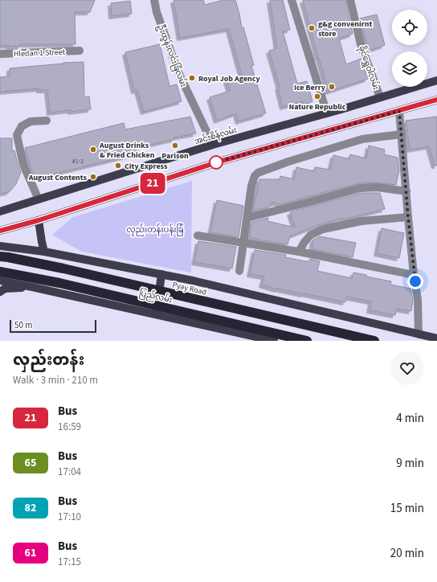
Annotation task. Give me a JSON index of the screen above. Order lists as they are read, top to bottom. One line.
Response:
{"streets":{"highway":["Pyay Road","ပြည်လမ်း"],"main road":["အင်းစိန်လမ်း"],"street":["Hledan 1 Street","ဦးထွန်းလင်းခြံလမ်း","ခိုင်ရွှေဝါလမ်း"]},"crossings":[["ဦးထွန်းလင်းခြံလမ်း","အင်းစိန်လမ်း"],["ခိုင်ရွှေဝါလမ်း","အင်းစိန်လမ်း"]],"parks":["လှည်းတန်းပန်းခြံ"],"places":["g&g convenirnt store","Royal Job Agency","Ice Berry","Nature Republic","Parison","August Drinks & Fried Chicken","City Express","August Contents"],"lines":["bus line 21"],"house_numbers":["#1-2"],"scale_bar":"50 m","page":{"on_map":"21","scale":"50 m","heading":["လှည်းတန်း","Walk · 3 min · 210 m"],"list":[{"mark":"21","name":"Bus","note":"16:59","value":"4 min"},{"mark":"65","name":"Bus","note":"17:04","value":"9 min"},{"mark":"82","name":"Bus","note":"17:10","value":"15 min"},{"mark":"61","name":"Bus","note":"17:15","value":"20 min"}]}}
